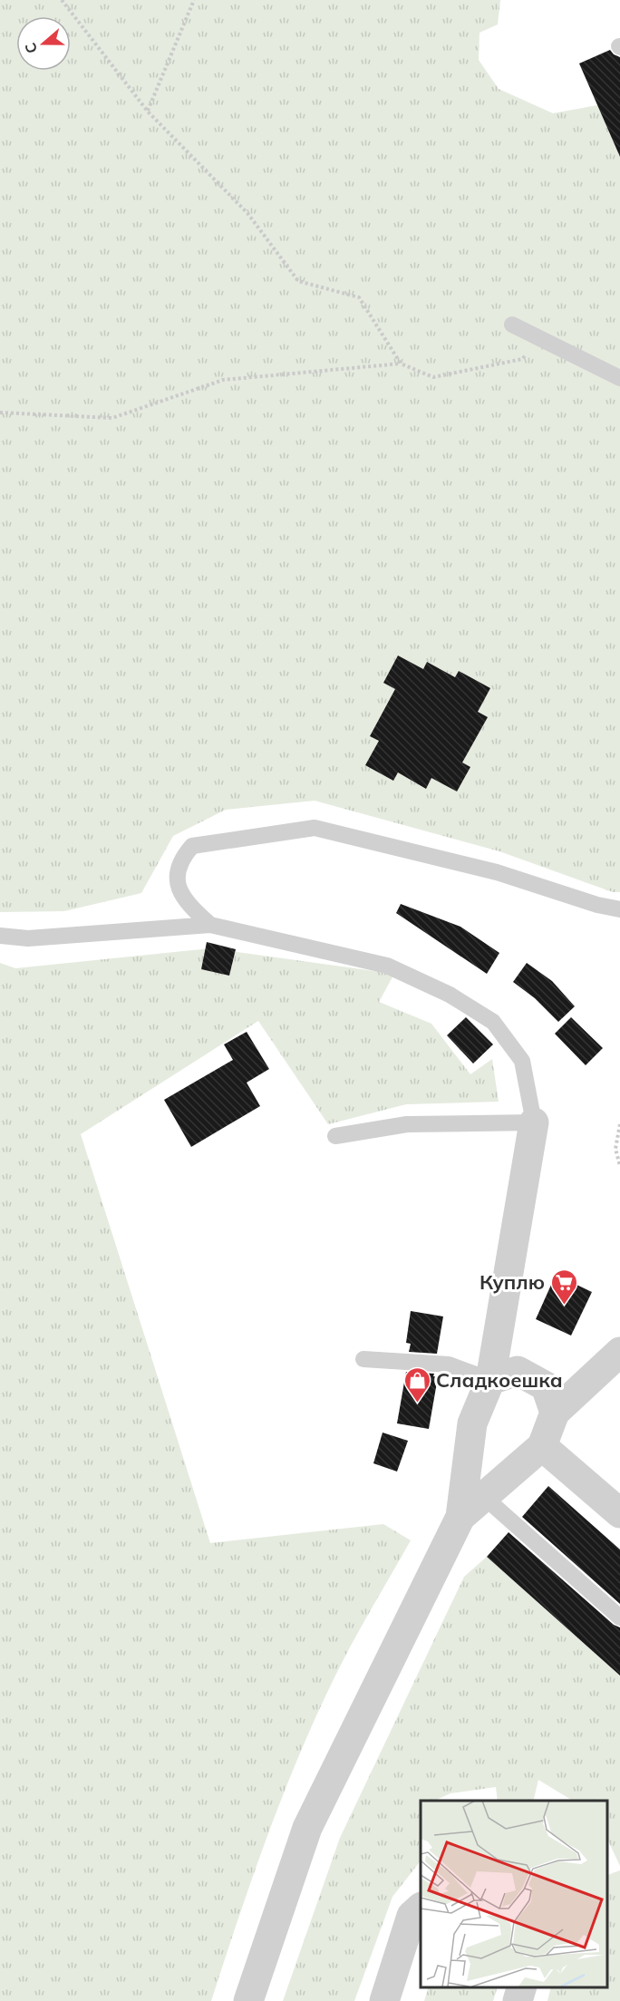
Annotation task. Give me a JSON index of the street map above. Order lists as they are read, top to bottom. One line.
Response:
{"places":{"supermarket":["Куплю"],"shop":["Сладкоешка"]},"north":"left"}
